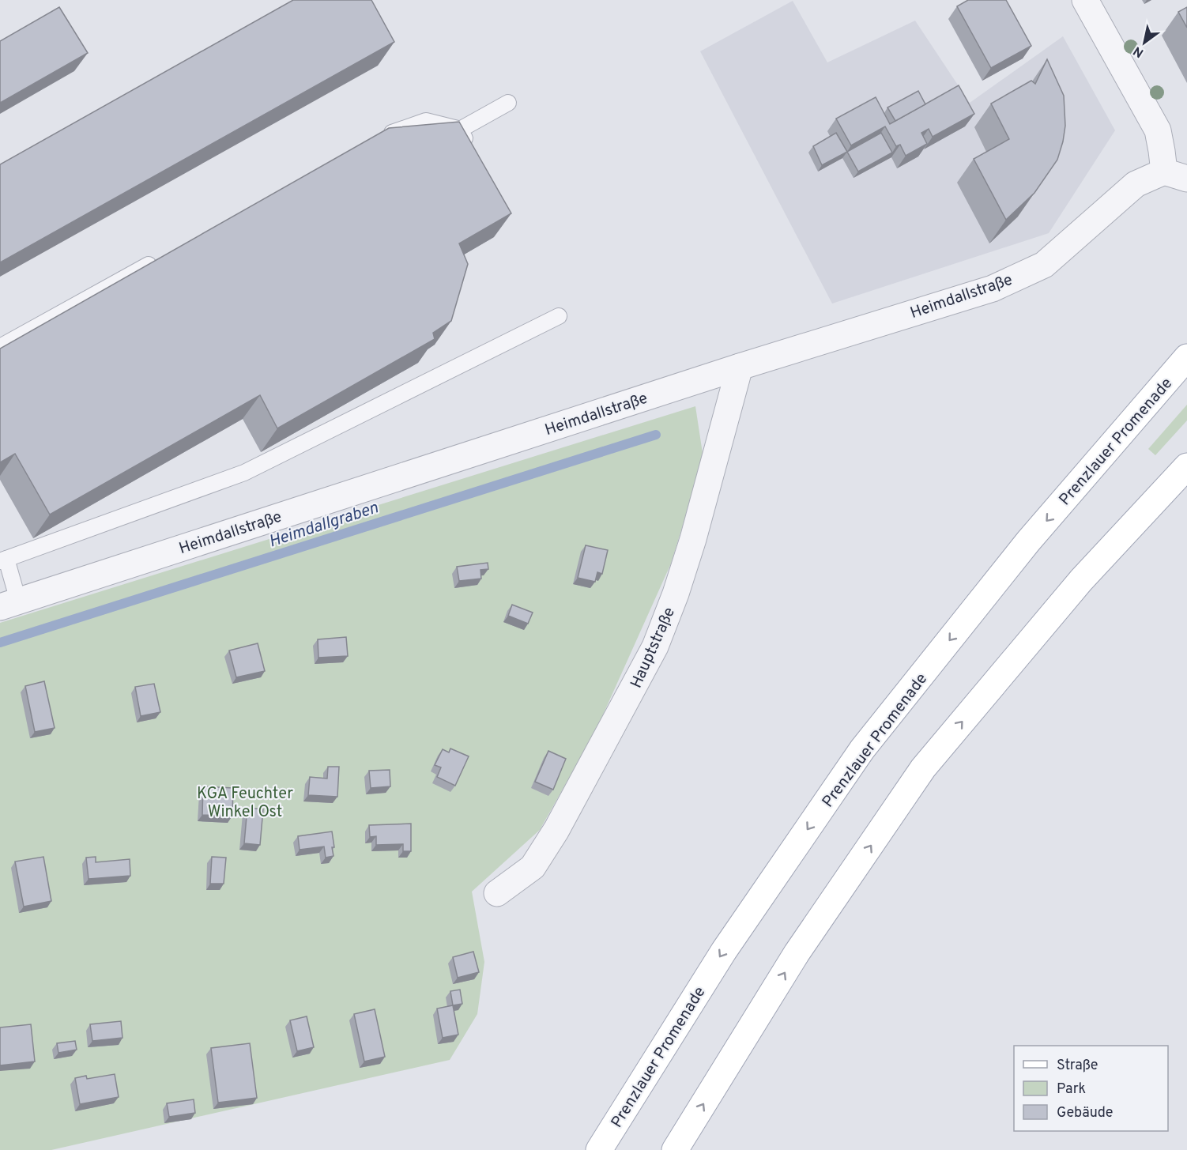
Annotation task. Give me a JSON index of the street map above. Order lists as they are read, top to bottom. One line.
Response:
{"streets":{"main road":["Prenzlauer Promenade"],"street":["Heimdallstraße","Hauptstraße"]},"crossings":[["Heimdallstraße","Hauptstraße"]],"water":["Heimdallgraben"],"parks":["KGA Feuchter Winkel Ost"],"legend":["Straße","Park","Gebäude"],"north":"bottom left"}
